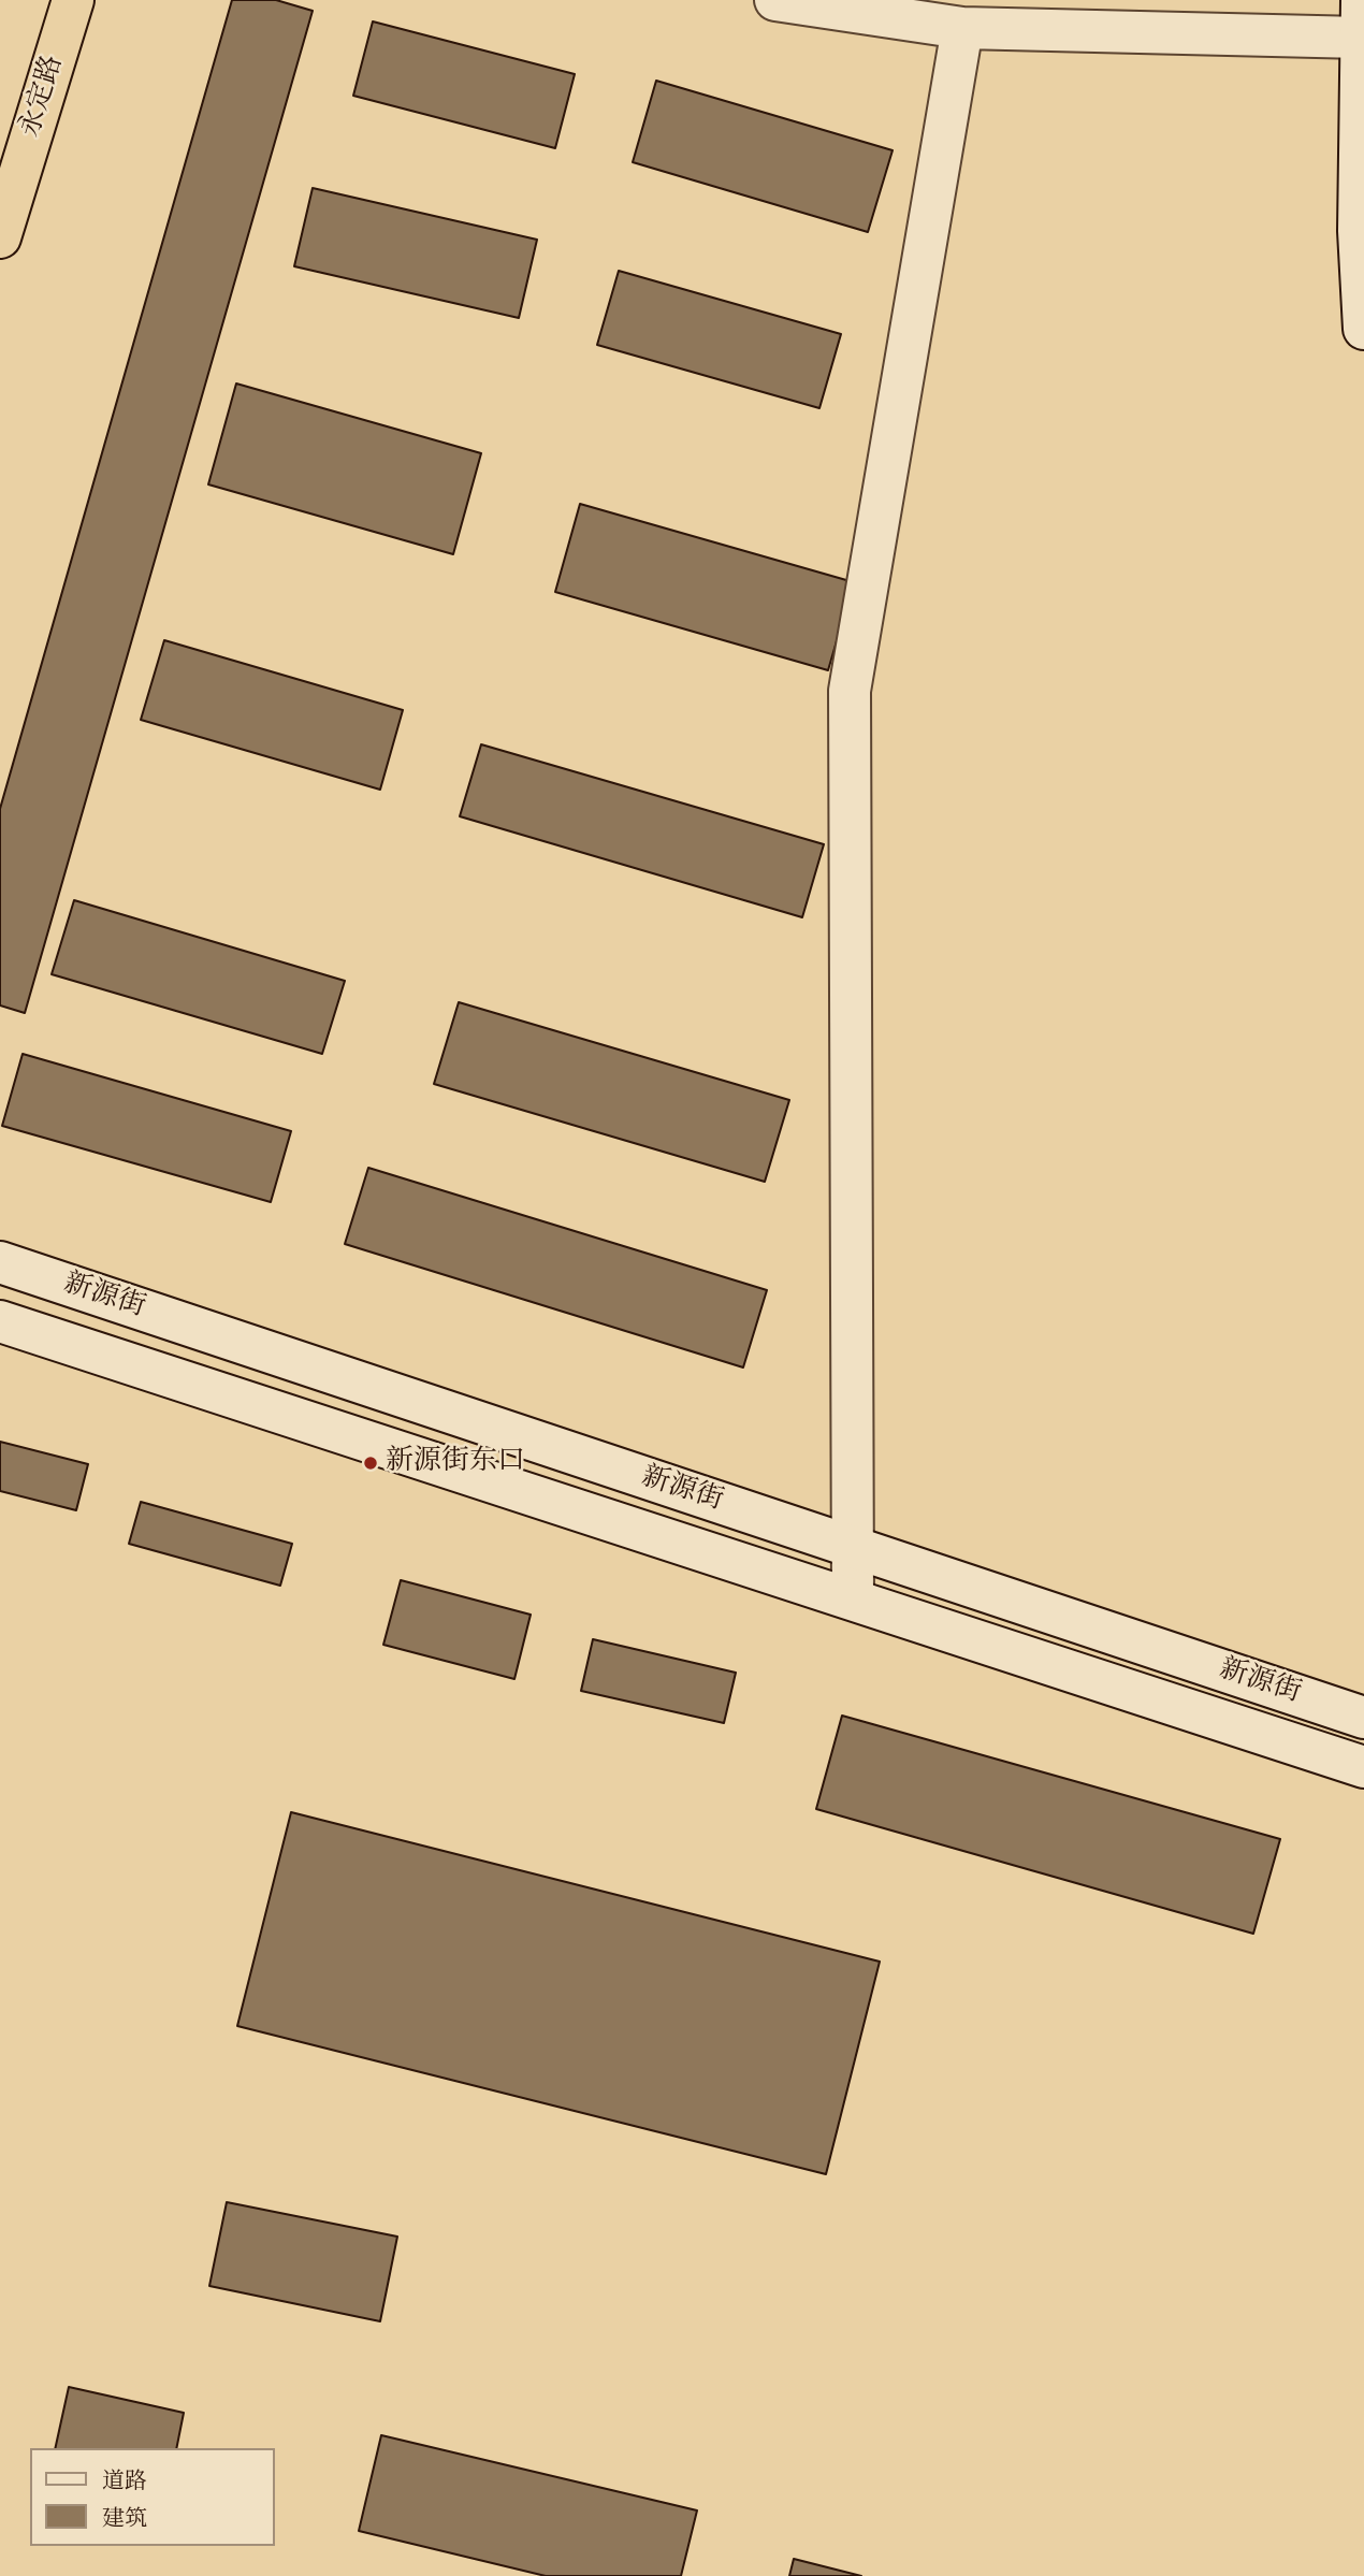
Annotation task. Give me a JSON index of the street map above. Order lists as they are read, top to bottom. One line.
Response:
{"streets":{"highway":["永定路"],"main road":["新源街"]},"places":["新源街东口"],"legend":["道路","建筑"]}
